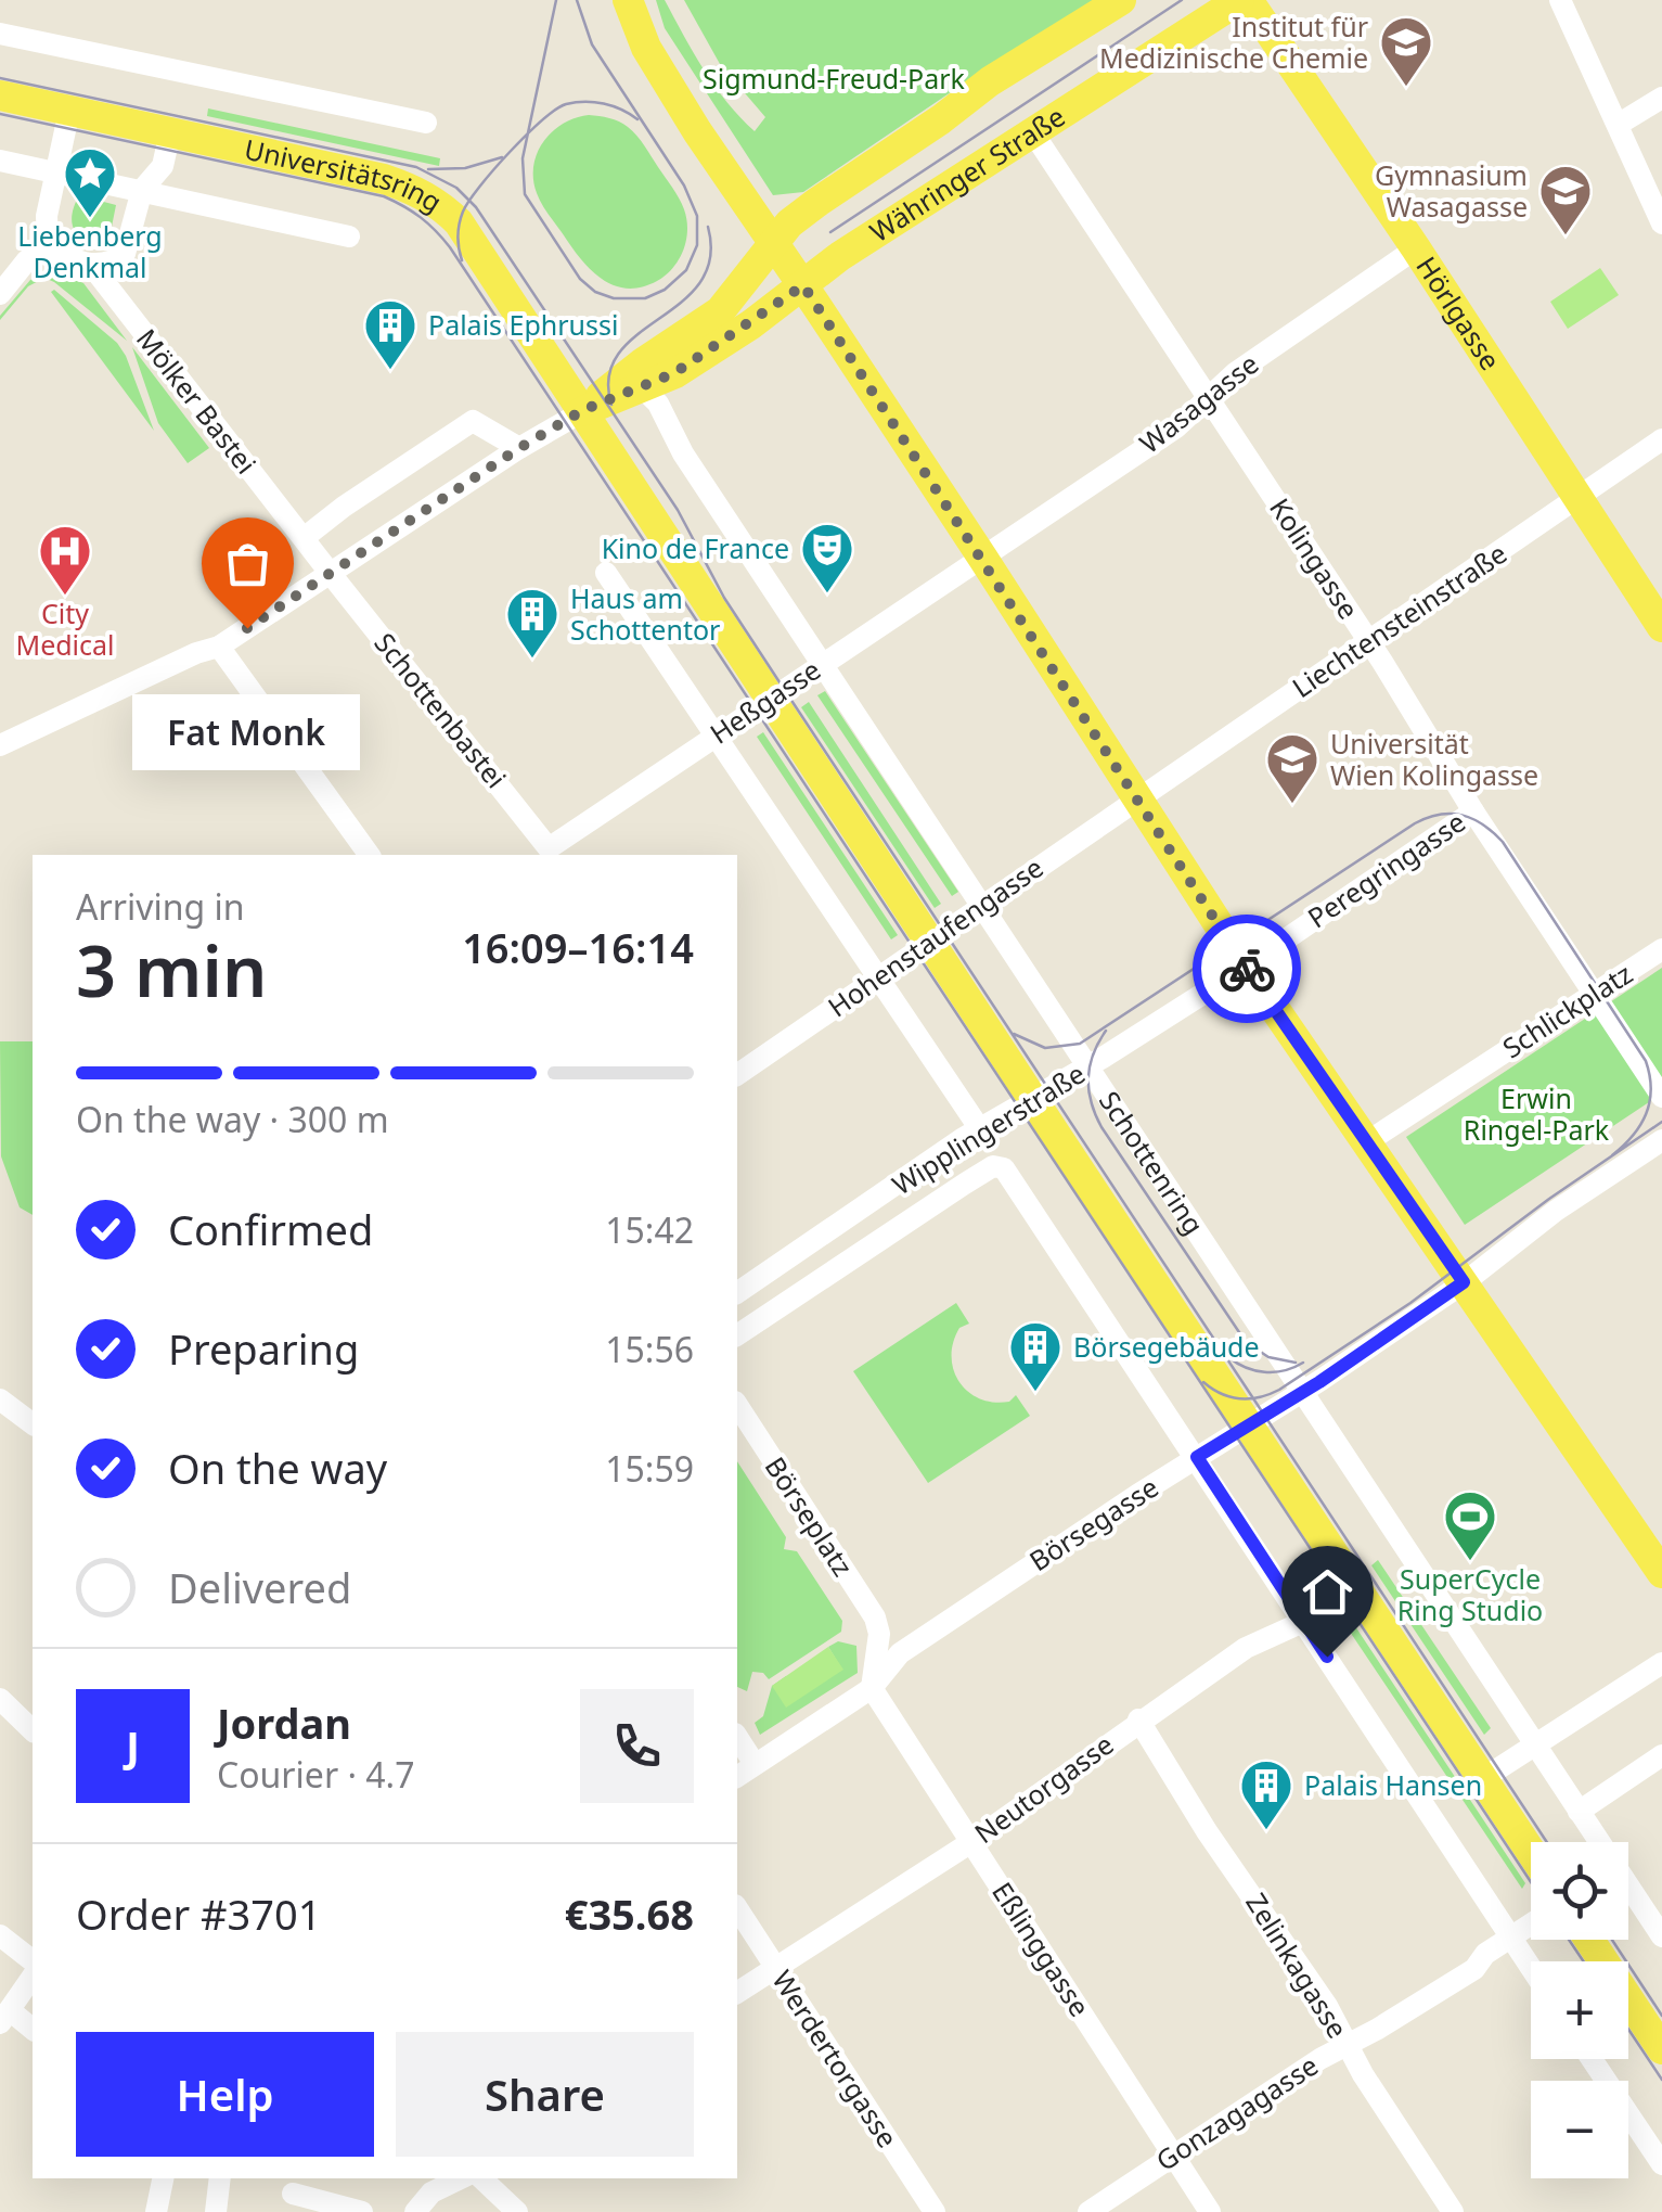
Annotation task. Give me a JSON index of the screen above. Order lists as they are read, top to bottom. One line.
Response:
{"streets":{"main road":["Währinger Straße","Universitätsring","Hörlgasse"],"street":["Mölker Bastei","Wasagasse","Kolingasse","Liechtensteinstraße","Heßgasse","Schottenbastei","Peregringasse","Hohenstaufengasse","Schlickplatz","Wipplingerstraße","Schottenring","Börseplatz","Börsegasse","Neutorgasse","Eßlinggasse","Zelinkagasse","Werdertorgasse","Gonzagagasse"]},"crossings":[["Währinger Straße","Universitätsring"],["Währinger Straße","Kolingasse"],["Währinger Straße","Schottenring"],["Hörlgasse","Wasagasse"],["Hörlgasse","Liechtensteinstraße"],["Mölker Bastei","Schottenbastei"],["Wasagasse","Kolingasse"],["Wasagasse","Heßgasse"],["Kolingasse","Liechtensteinstraße"],["Kolingasse","Peregringasse"],["Kolingasse","Schlickplatz"],["Liechtensteinstraße","Hohenstaufengasse"],["Heßgasse","Schottenbastei"],["Heßgasse","Schottenring"],["Peregringasse","Wipplingerstraße"],["Hohenstaufengasse","Schottenring"],["Wipplingerstraße","Schottenring"],["Wipplingerstraße","Börsegasse"],["Schottenring","Börsegasse"],["Börseplatz","Börsegasse"],["Börsegasse","Eßlinggasse"],["Neutorgasse","Eßlinggasse"],["Neutorgasse","Zelinkagasse"],["Neutorgasse","Werdertorgasse"],["Eßlinggasse","Gonzagagasse"],["Zelinkagasse","Gonzagagasse"]],"parks":["Sigmund-Freud-Park","Erwin Ringel-Park"],"places":{"school or university":["Institut für Medizinische Chemie","Gymnasium Wasagasse","Universität Wien Kolingasse"],"place":["Liebenberg Denkmal"],"building":["Palais Ephrussi","Haus am Schottentor","Börsegebäude","Palais Hansen"],"theatre":["Kino de France"],"hospital":["City Medical"],"other":["Fat Monk"],"sports":["SuperCycle Ring Studio"]},"page":{"bubble":"Fat Monk","heading":["3 min","Arriving in","16:09–16:14"],"panel":["Jordan","Courier · 4.7","Order #3701","€35.68"],"bar":"On the way · 300 m","list":[["Confirmed","15:42"],["Preparing","15:56"],["On the way","15:59"],"Delivered"],"round":"J","map_buttons":["+","−"],"buttons":["Help","Share"]}}
